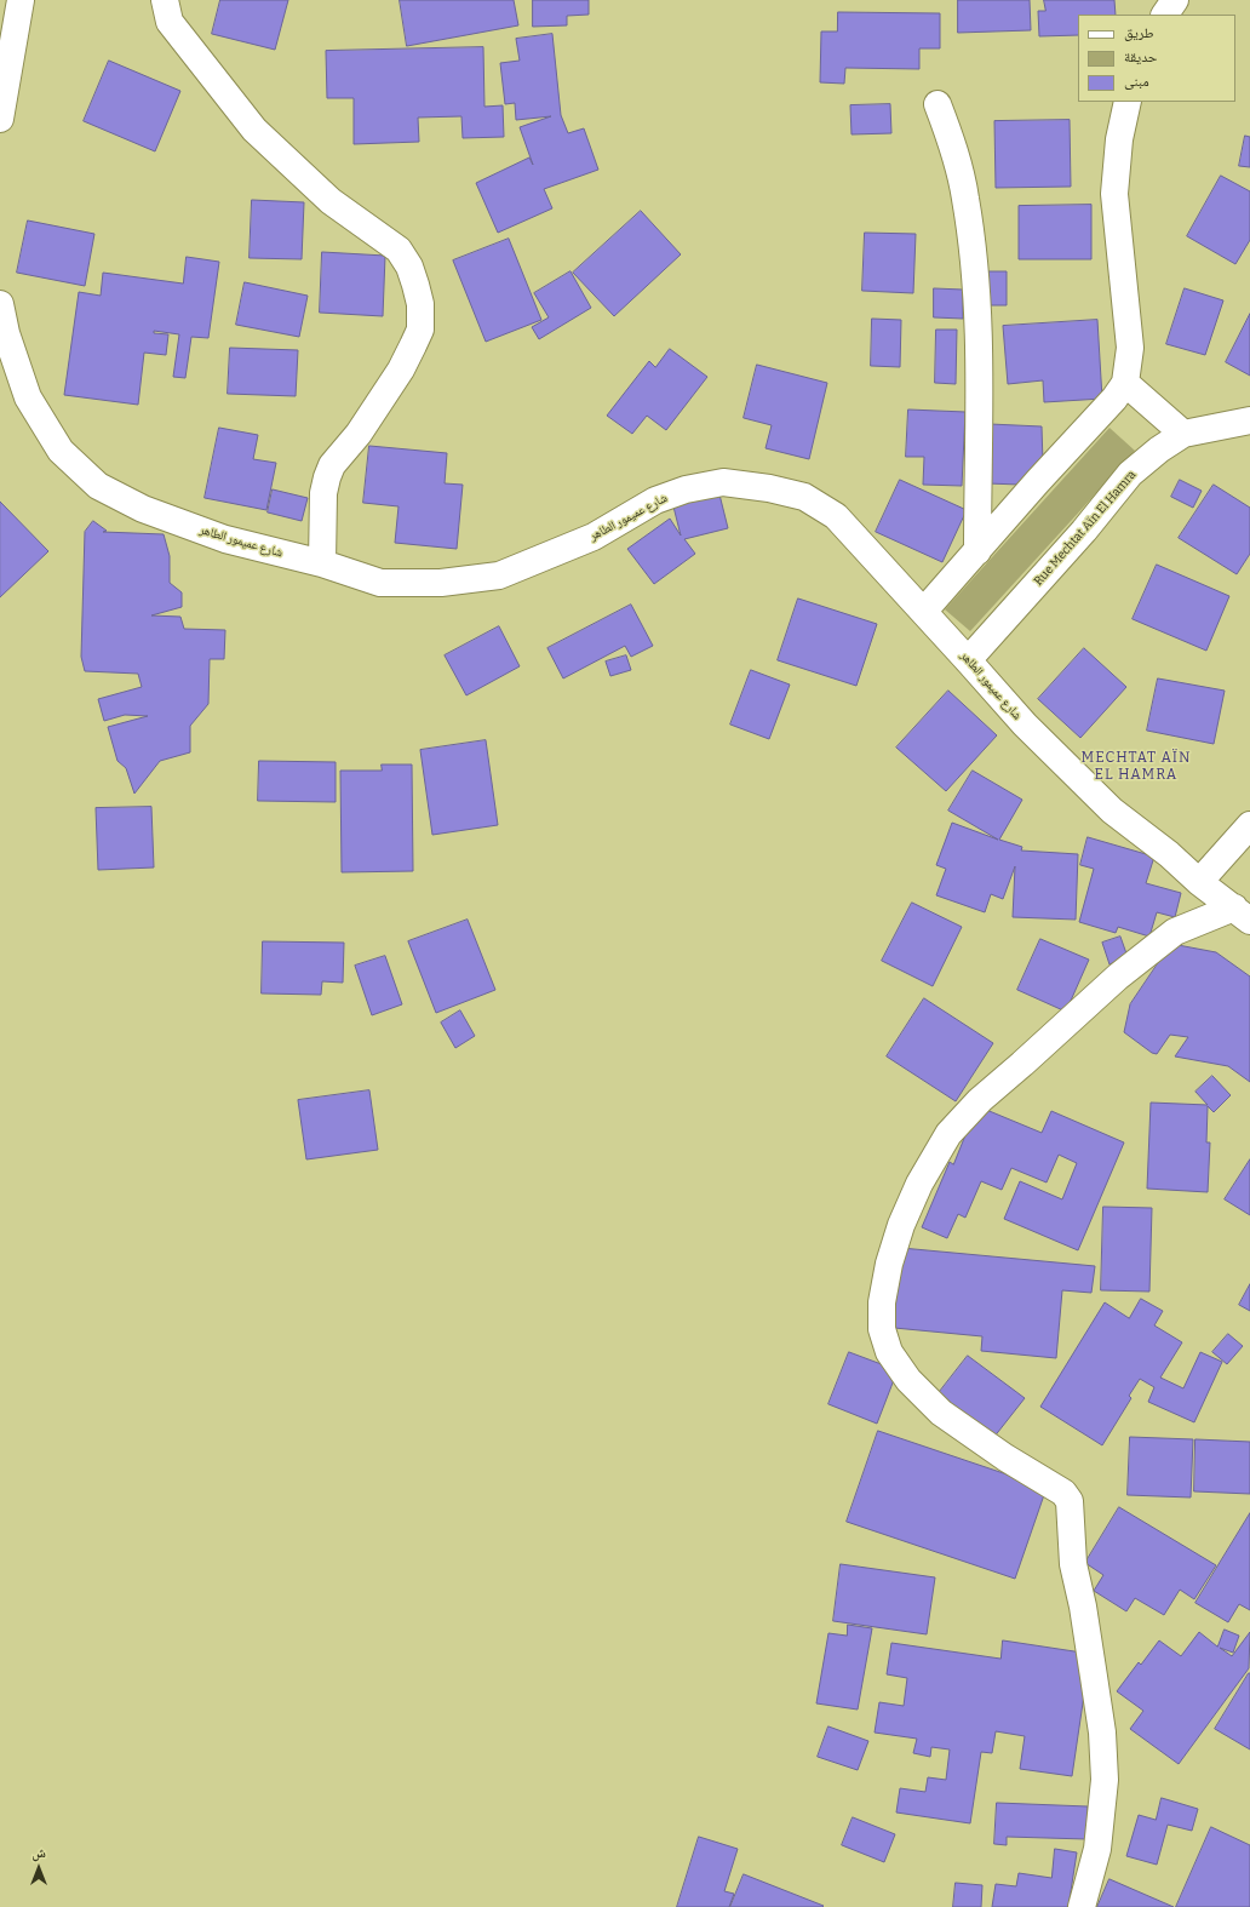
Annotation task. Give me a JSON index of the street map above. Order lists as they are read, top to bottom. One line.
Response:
{"streets":{"street":["شارع عميمور الطاهر","Rue Mechtat Aïn El Hamra"]},"crossings":[["شارع عميمور الطاهر","Rue Mechtat Aïn El Hamra"]],"districts":["MECHTAT AÏN EL HAMRA"],"legend":["طريق","حديقة","مبنى"],"north":"top"}
